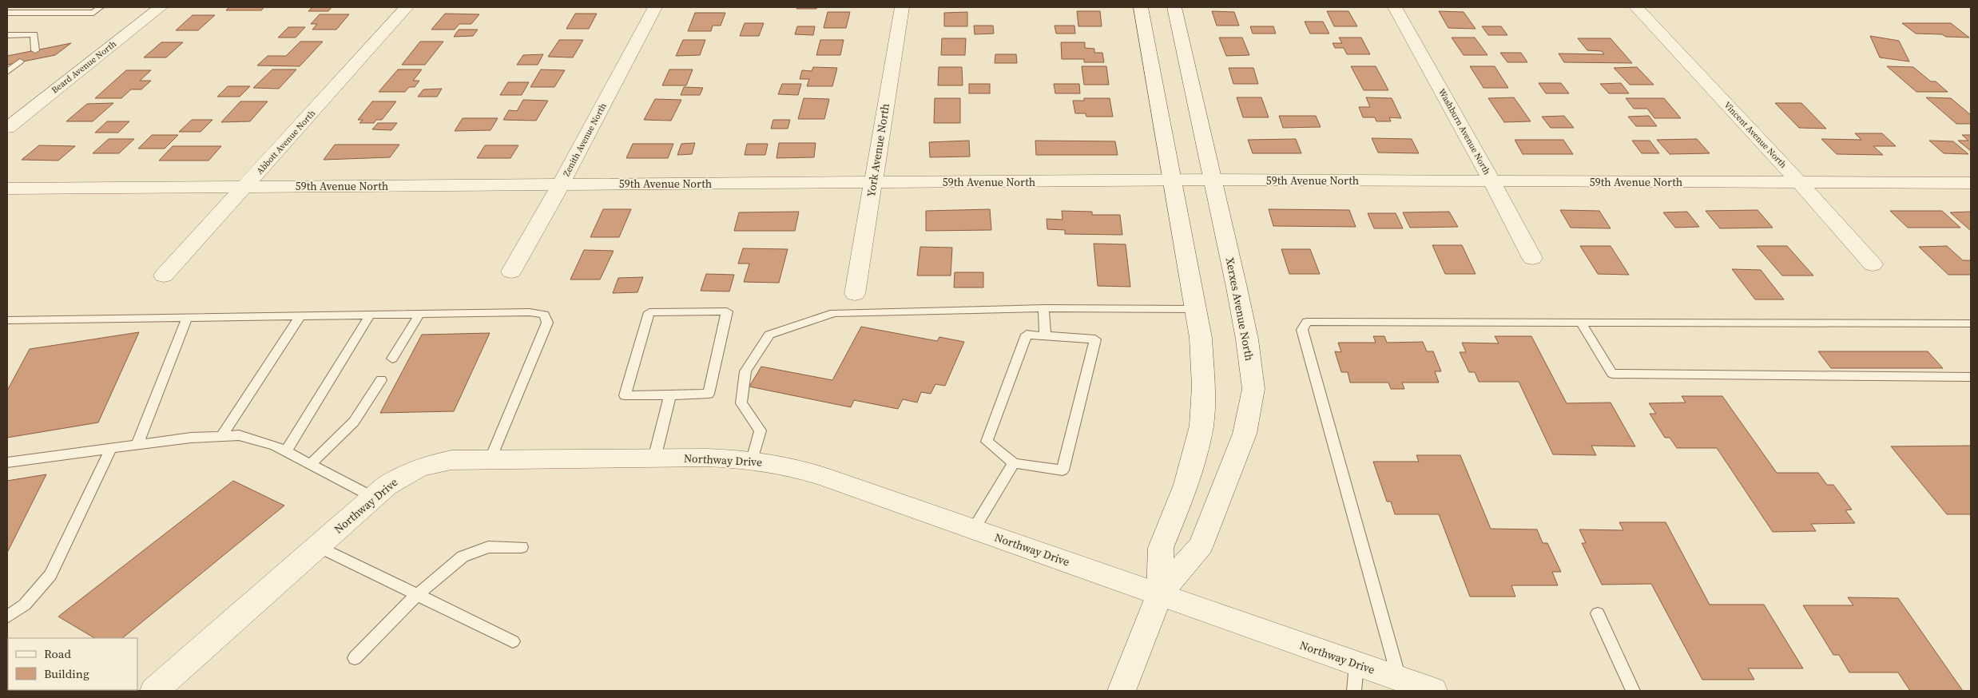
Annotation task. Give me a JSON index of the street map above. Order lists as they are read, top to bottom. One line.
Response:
{"streets":{"street":["Beard Avenue North","Washburn Avenue North","Vincent Avenue North","Zenith Avenue North","Abbott Avenue North","York Avenue North","59th Avenue North","Xerxes Avenue North","Northway Drive"]},"crossings":[["Washburn Avenue North","59th Avenue North"],["Vincent Avenue North","59th Avenue North"],["Zenith Avenue North","59th Avenue North"],["Abbott Avenue North","59th Avenue North"],["York Avenue North","59th Avenue North"],["59th Avenue North","Xerxes Avenue North"],["Xerxes Avenue North","Northway Drive"]],"legend":["Road","Building"]}
